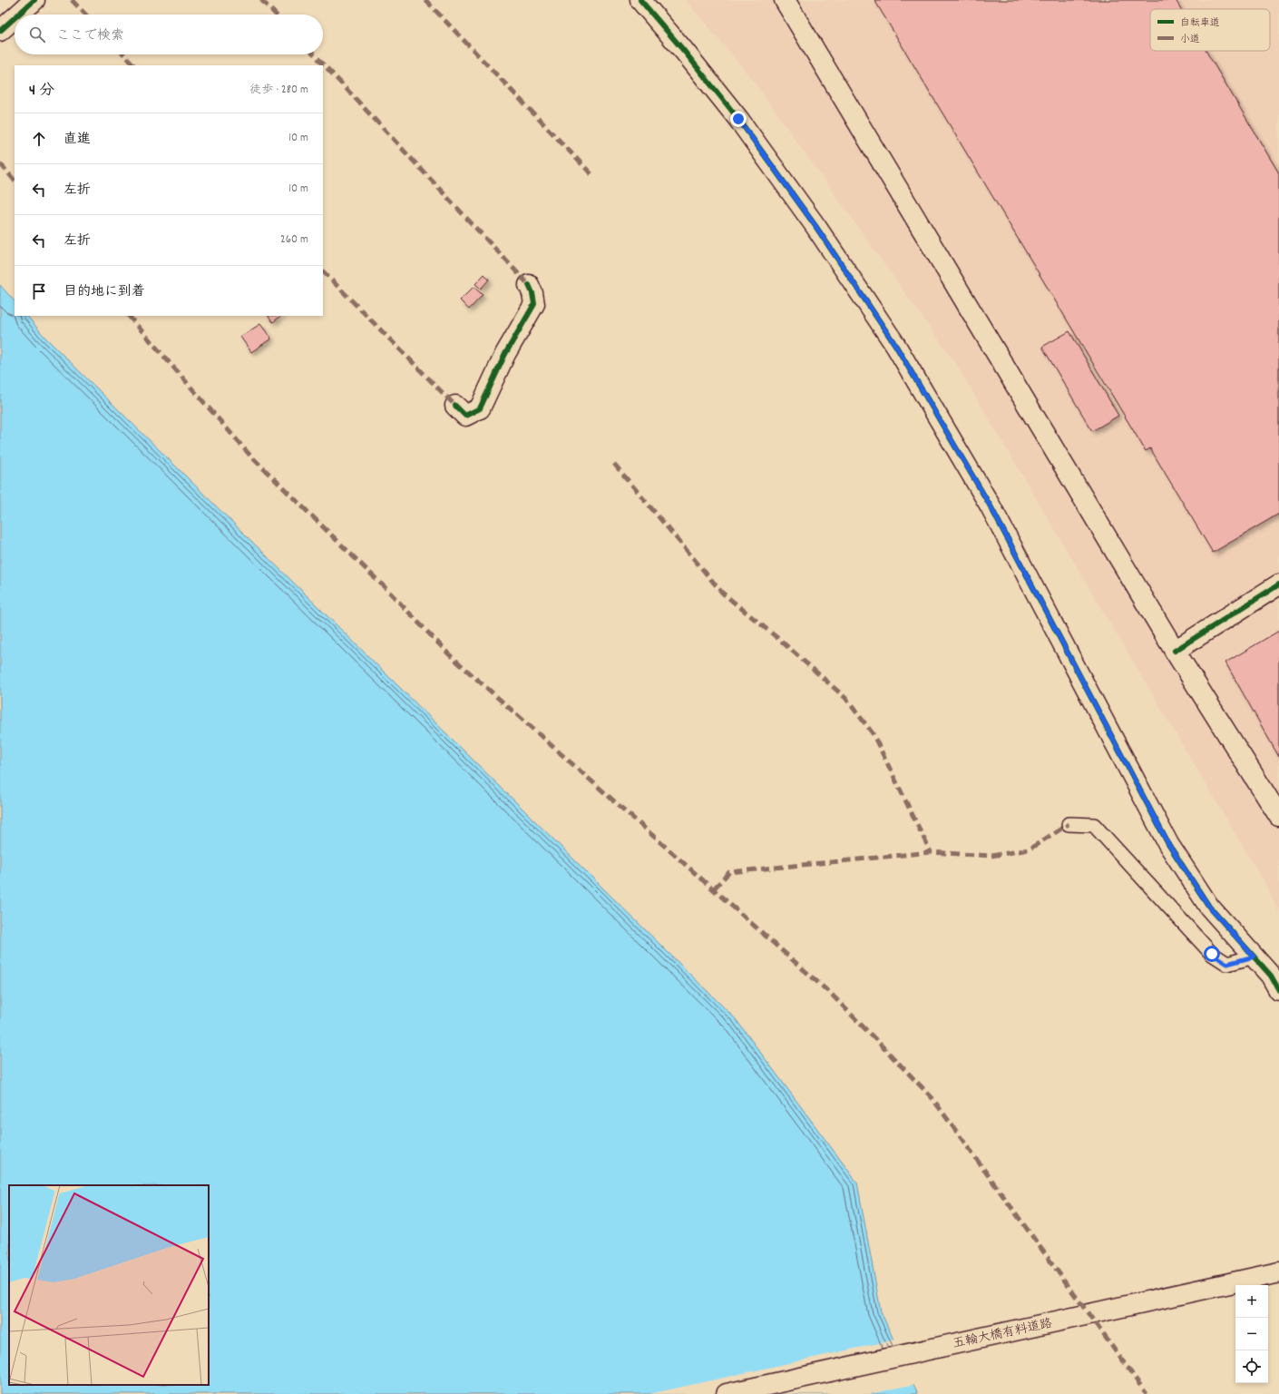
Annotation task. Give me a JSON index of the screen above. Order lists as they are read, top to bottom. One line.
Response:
{"streets":{"street":["五輪大橋有料道路"]},"legend":["自転車道","小道"],"page":{"search":"ここで検索","heading":["4 分","徒歩 · 280 m"],"list":[["直進","10 m"],["左折","10 m"],["左折","260 m"],"目的地に到着"],"map_buttons":["+","−"]}}
